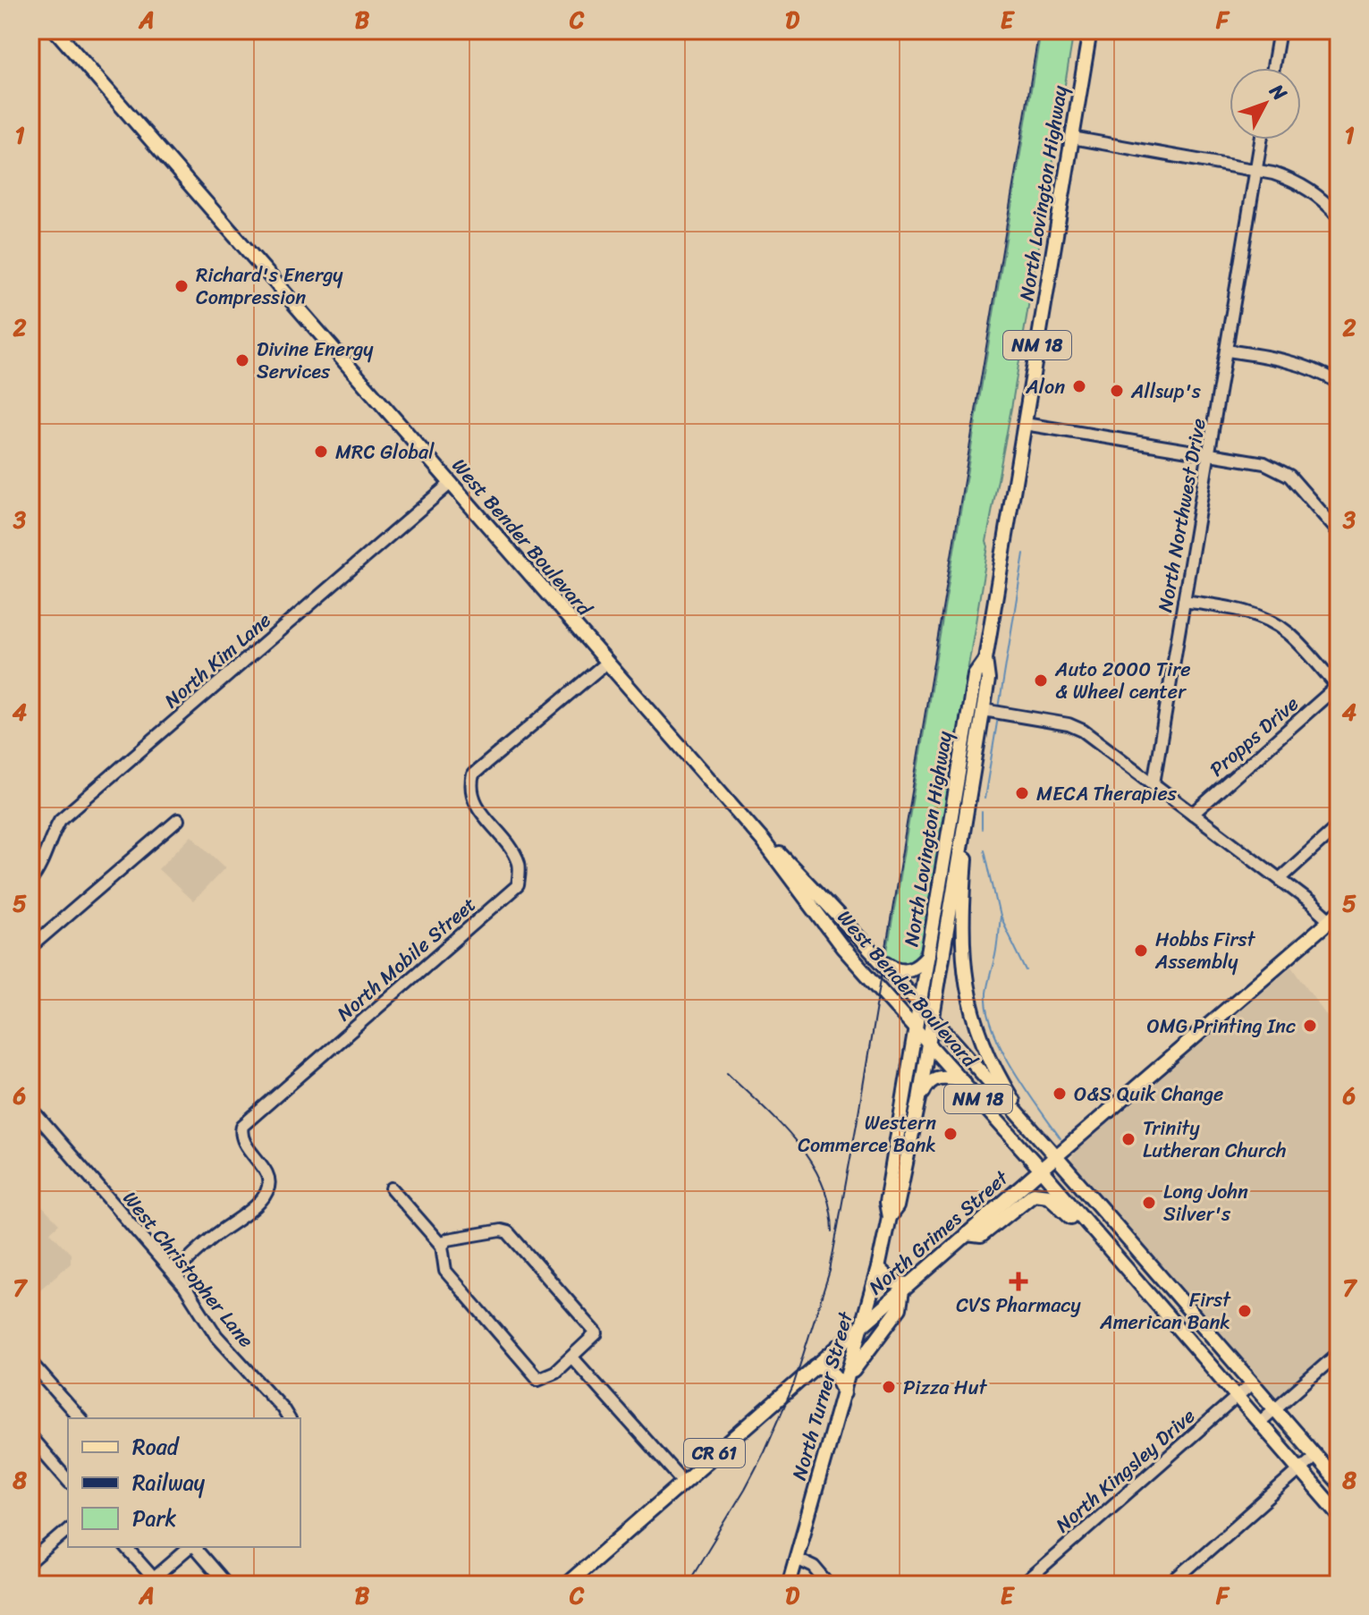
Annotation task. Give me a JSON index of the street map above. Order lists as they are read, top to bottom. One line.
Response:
{"streets":{"main road":["North Lovington Highway","NM 18","West Bender Boulevard","North Grimes Street","North Turner Street","CR 61"],"street":["North Northwest Drive","North Kim Lane","Propps Drive","North Mobile Street","West Christopher Lane","North Kingsley Drive"]},"crossings":[["North Lovington Highway","West Bender Boulevard"],["North Lovington Highway","North Turner Street"],["West Bender Boulevard","North Kim Lane"],["West Bender Boulevard","North Mobile Street"],["West Bender Boulevard","North Grimes Street"],["West Bender Boulevard","North Turner Street"],["West Bender Boulevard","North Kingsley Drive"],["North Mobile Street","West Christopher Lane"],["North Grimes Street","North Turner Street"]],"places":{"other":["Richard's Energy Compression","Divine Energy Services","Alon","Allsup's","MRC Global","Auto 2000 Tire & Wheel center","MECA Therapies","Hobbs First Assembly","OMG Printing Inc","O&S Quik Change","Western Commerce Bank","Trinity Lutheran Church","Long John Silver's","First American Bank","Pizza Hut"],"health":["CVS Pharmacy"]},"legend":["Road","Railway","Park"],"north":"top right","grid":{"columns":["A","B","C","D","E","F"],"rows":["1","2","3","4","5","6","7","8"]}}
